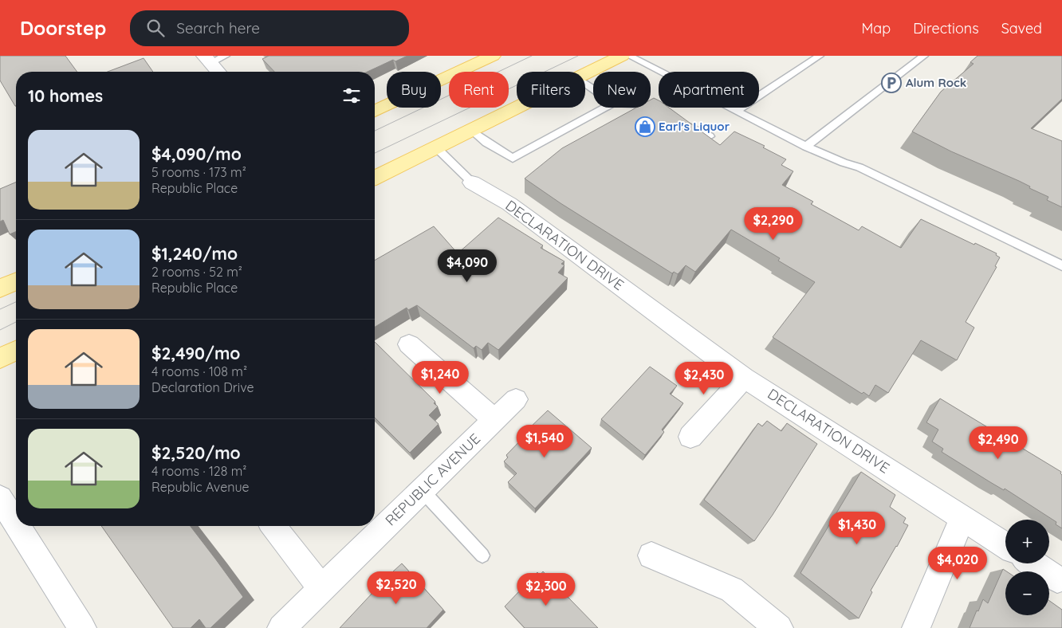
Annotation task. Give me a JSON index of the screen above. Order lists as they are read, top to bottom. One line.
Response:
{"streets":{"street":["DECLARATION DRIVE","REPUBLIC AVENUE"]},"places":{"parking":["Alum Rock"],"shop":["Earl's Liquor"]},"page":{"header":"Doorstep","search":"Search here","nav":["Map","Directions","Saved"],"chip":["Buy","Rent","Filters","New","Apartment"],"heading":"10 homes","list":[{"name":"$4,090/mo","note":"5 rooms · 173 m² · Republic Place"},{"name":"$1,240/mo","note":"2 rooms · 52 m² · Republic Place"},{"name":"$2,490/mo","note":"4 rooms · 108 m² · Declaration Drive"},{"name":"$2,520/mo","note":"4 rooms · 128 m² · Republic Avenue"}],"price":["$2,290","$4,090","$1,240","$2,430","$1,540","$2,490","$1,430","$4,020","$2,520","$2,300"],"map_buttons":["+","−"]}}
